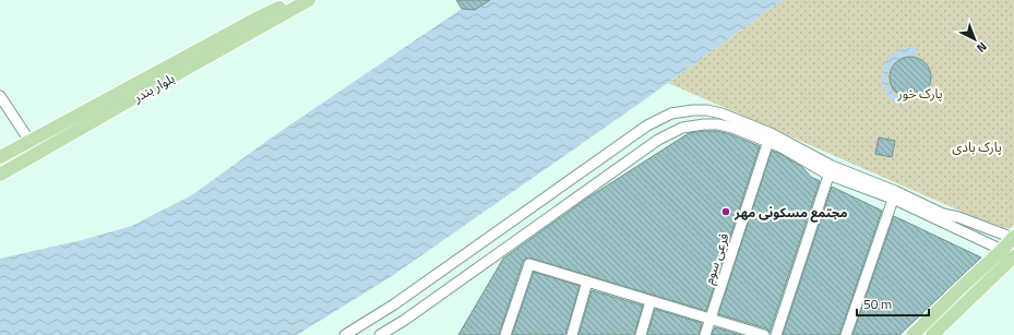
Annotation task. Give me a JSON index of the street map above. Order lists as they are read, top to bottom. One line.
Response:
{"streets":{"main road":["بلوار بندر"],"street":["فرعی سوم"]},"parks":["پارک خور","پارک بادی"],"places":["مجتمع مسکونی مهر"],"scale_bar":"50 m","north":"bottom right"}
